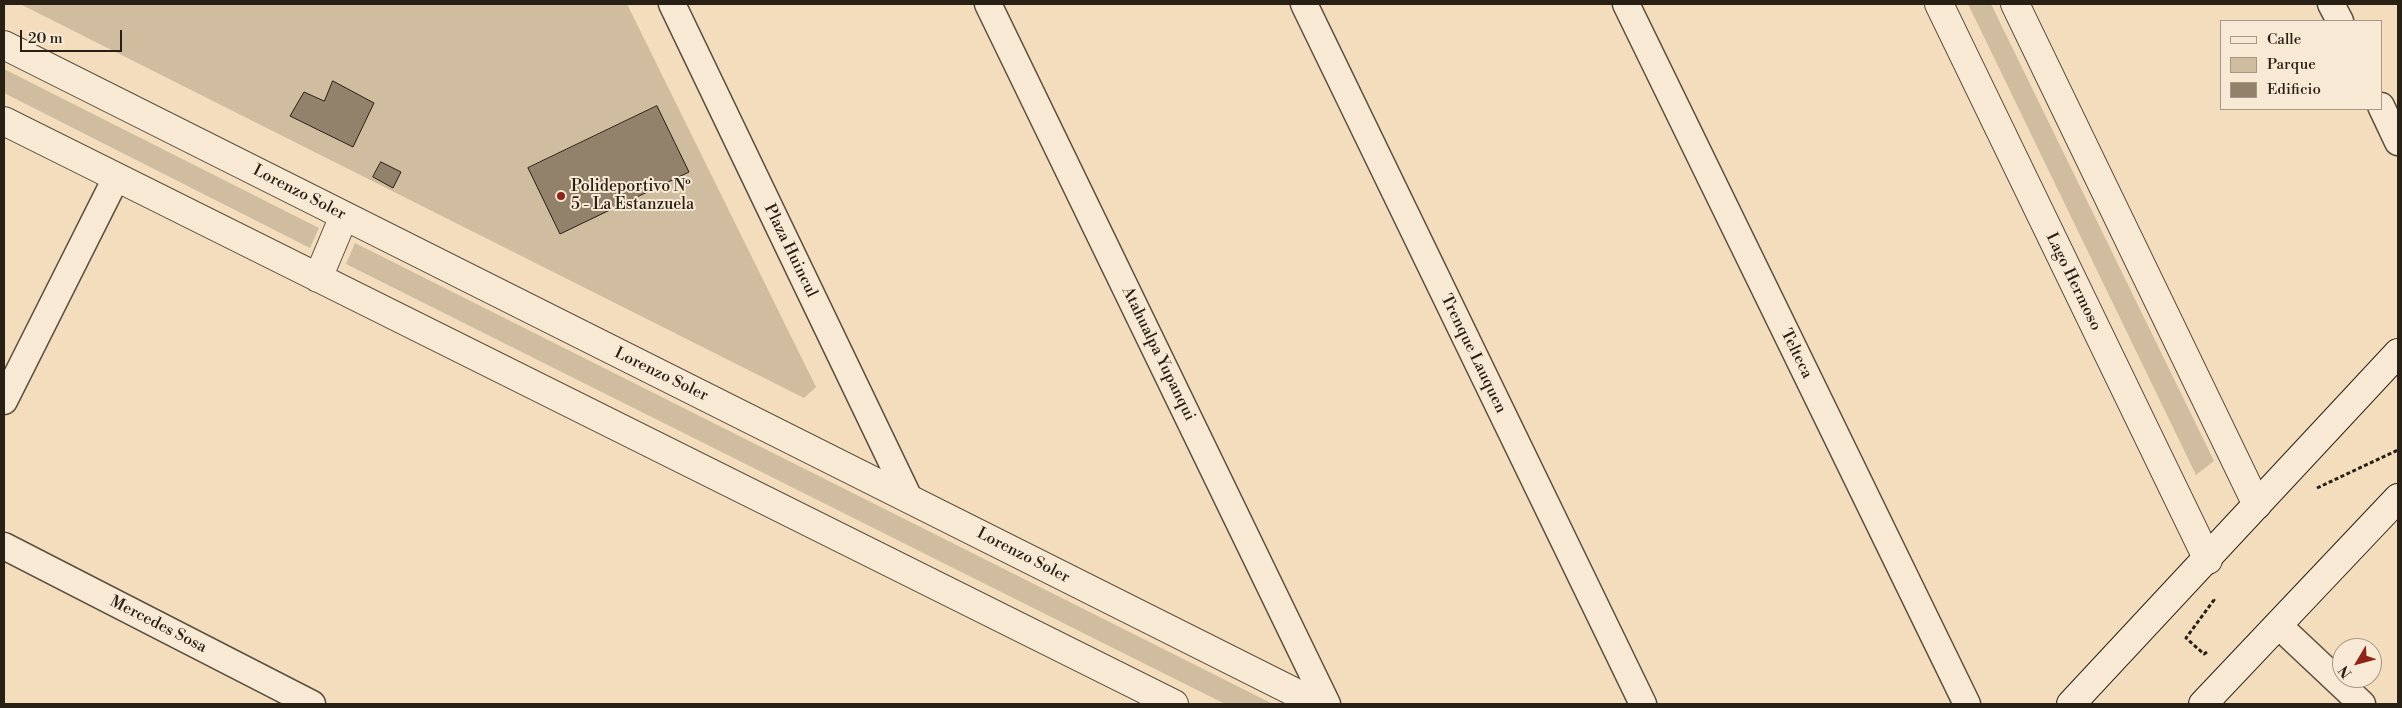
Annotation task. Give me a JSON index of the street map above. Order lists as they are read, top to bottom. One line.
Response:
{"streets":{"street":["Lorenzo Soler","Plaza Huincul","Lago Hermoso","Atahualpa Yupanqui","Trenque Lauquen","Telteca","Mercedes Sosa"]},"crossings":[["Lorenzo Soler","Plaza Huincul"]],"places":["Polideportivo Nº 5 - La Estanzuela"],"legend":["Calle","Parque","Edificio"],"scale_bar":"20 m","north":"bottom left"}
